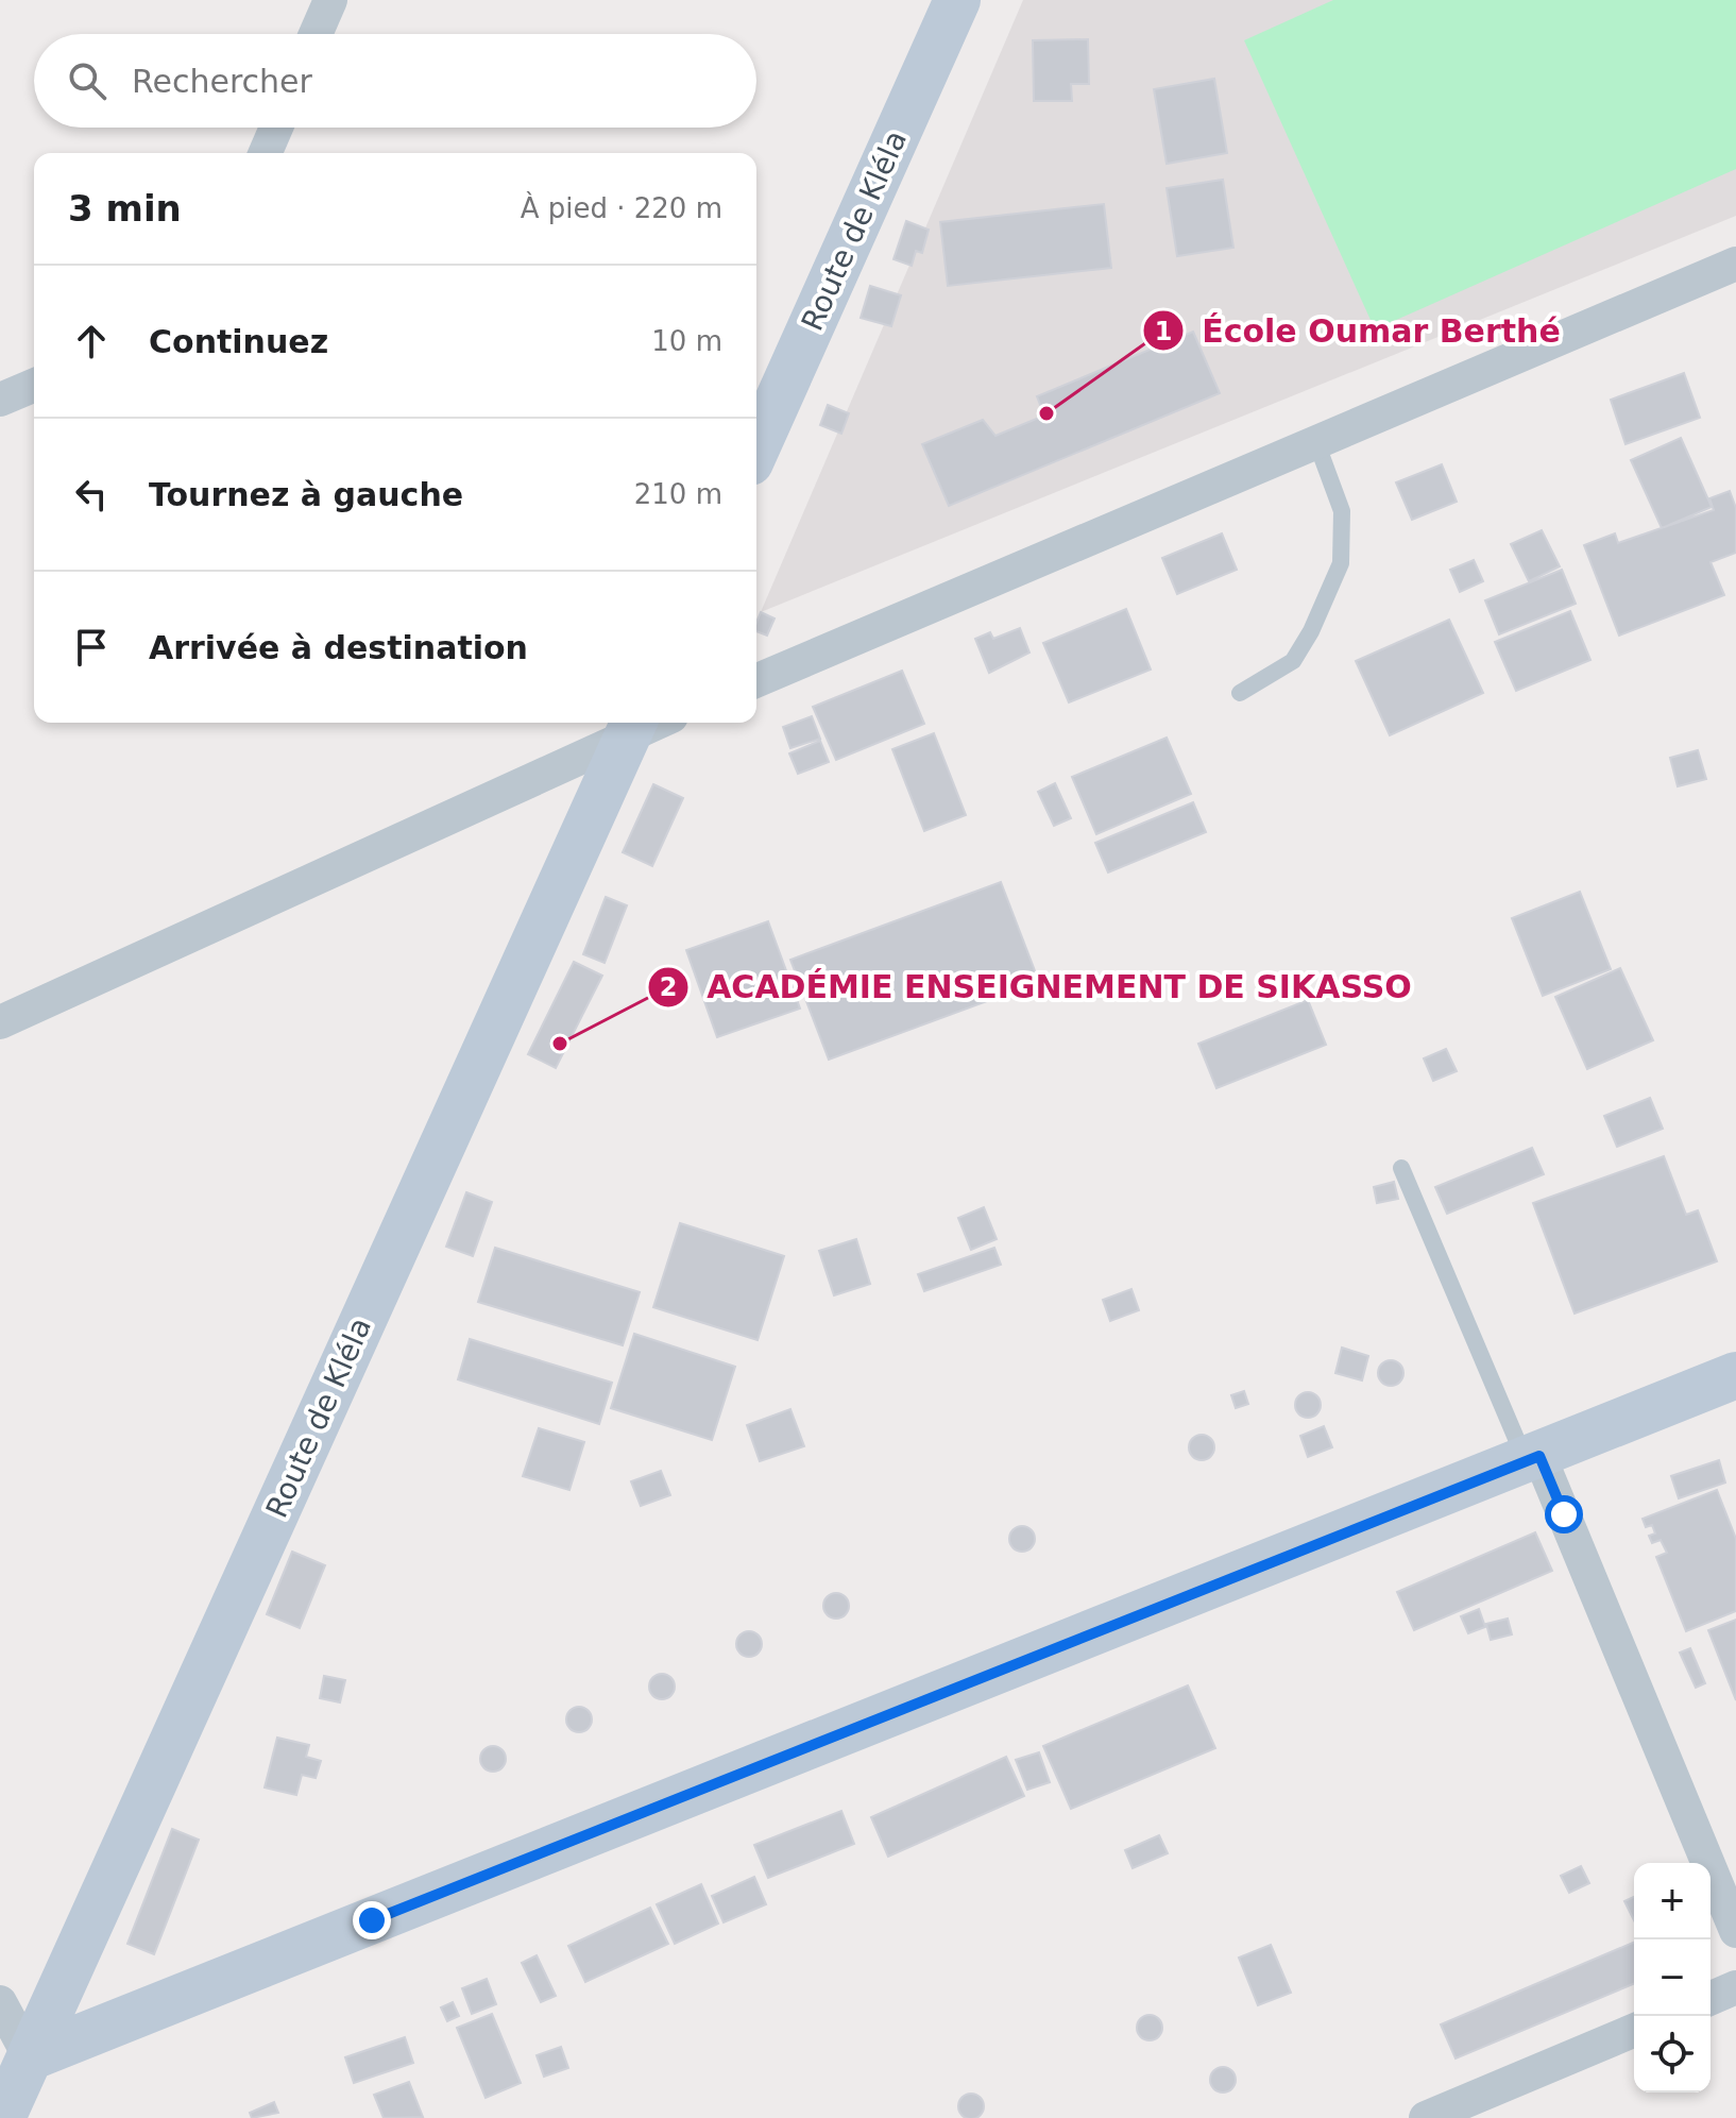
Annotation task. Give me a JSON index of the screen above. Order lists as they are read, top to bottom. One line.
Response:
{"streets":{"main road":["Route de Kléla"]},"places":["École Oumar Berthé","ACADÉMIE ENSEIGNEMENT DE SIKASSO"],"page":{"search":"Rechercher","heading":["3 min","À pied · 220 m"],"list":[["Continuez","10 m"],["Tournez à gauche","210 m"],"Arrivée à destination"],"map_buttons":["+","−"]}}
